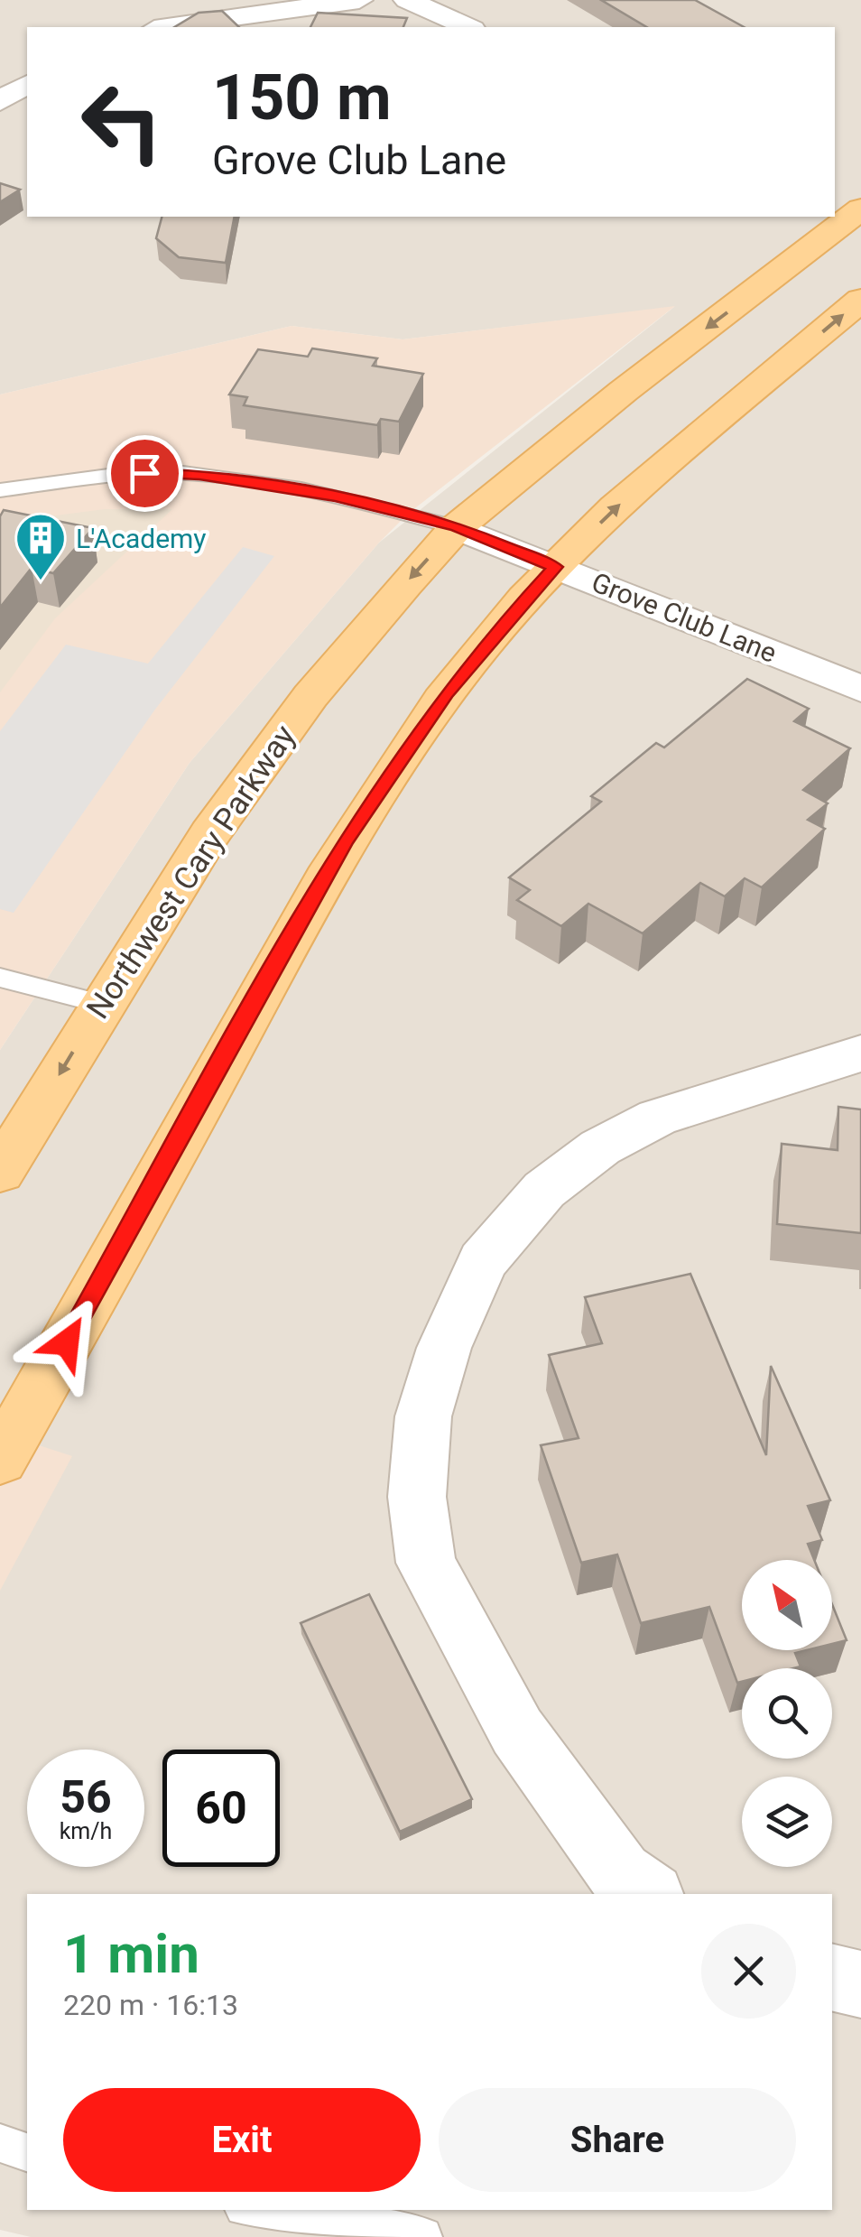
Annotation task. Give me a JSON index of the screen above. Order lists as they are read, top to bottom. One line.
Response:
{"streets":{"main road":["Northwest Cary Parkway"],"street":["Grove Club Lane"]},"crossings":[["Grove Club Lane","Northwest Cary Parkway"]],"places":{"building":["L'Academy"]},"north":"top left","page":{"turn":["150 m","Grove Club Lane"],"speed":"56 km/h","limit":"60","heading":["1 min","220 m · 16:13"],"buttons":["Exit","Share"]}}
